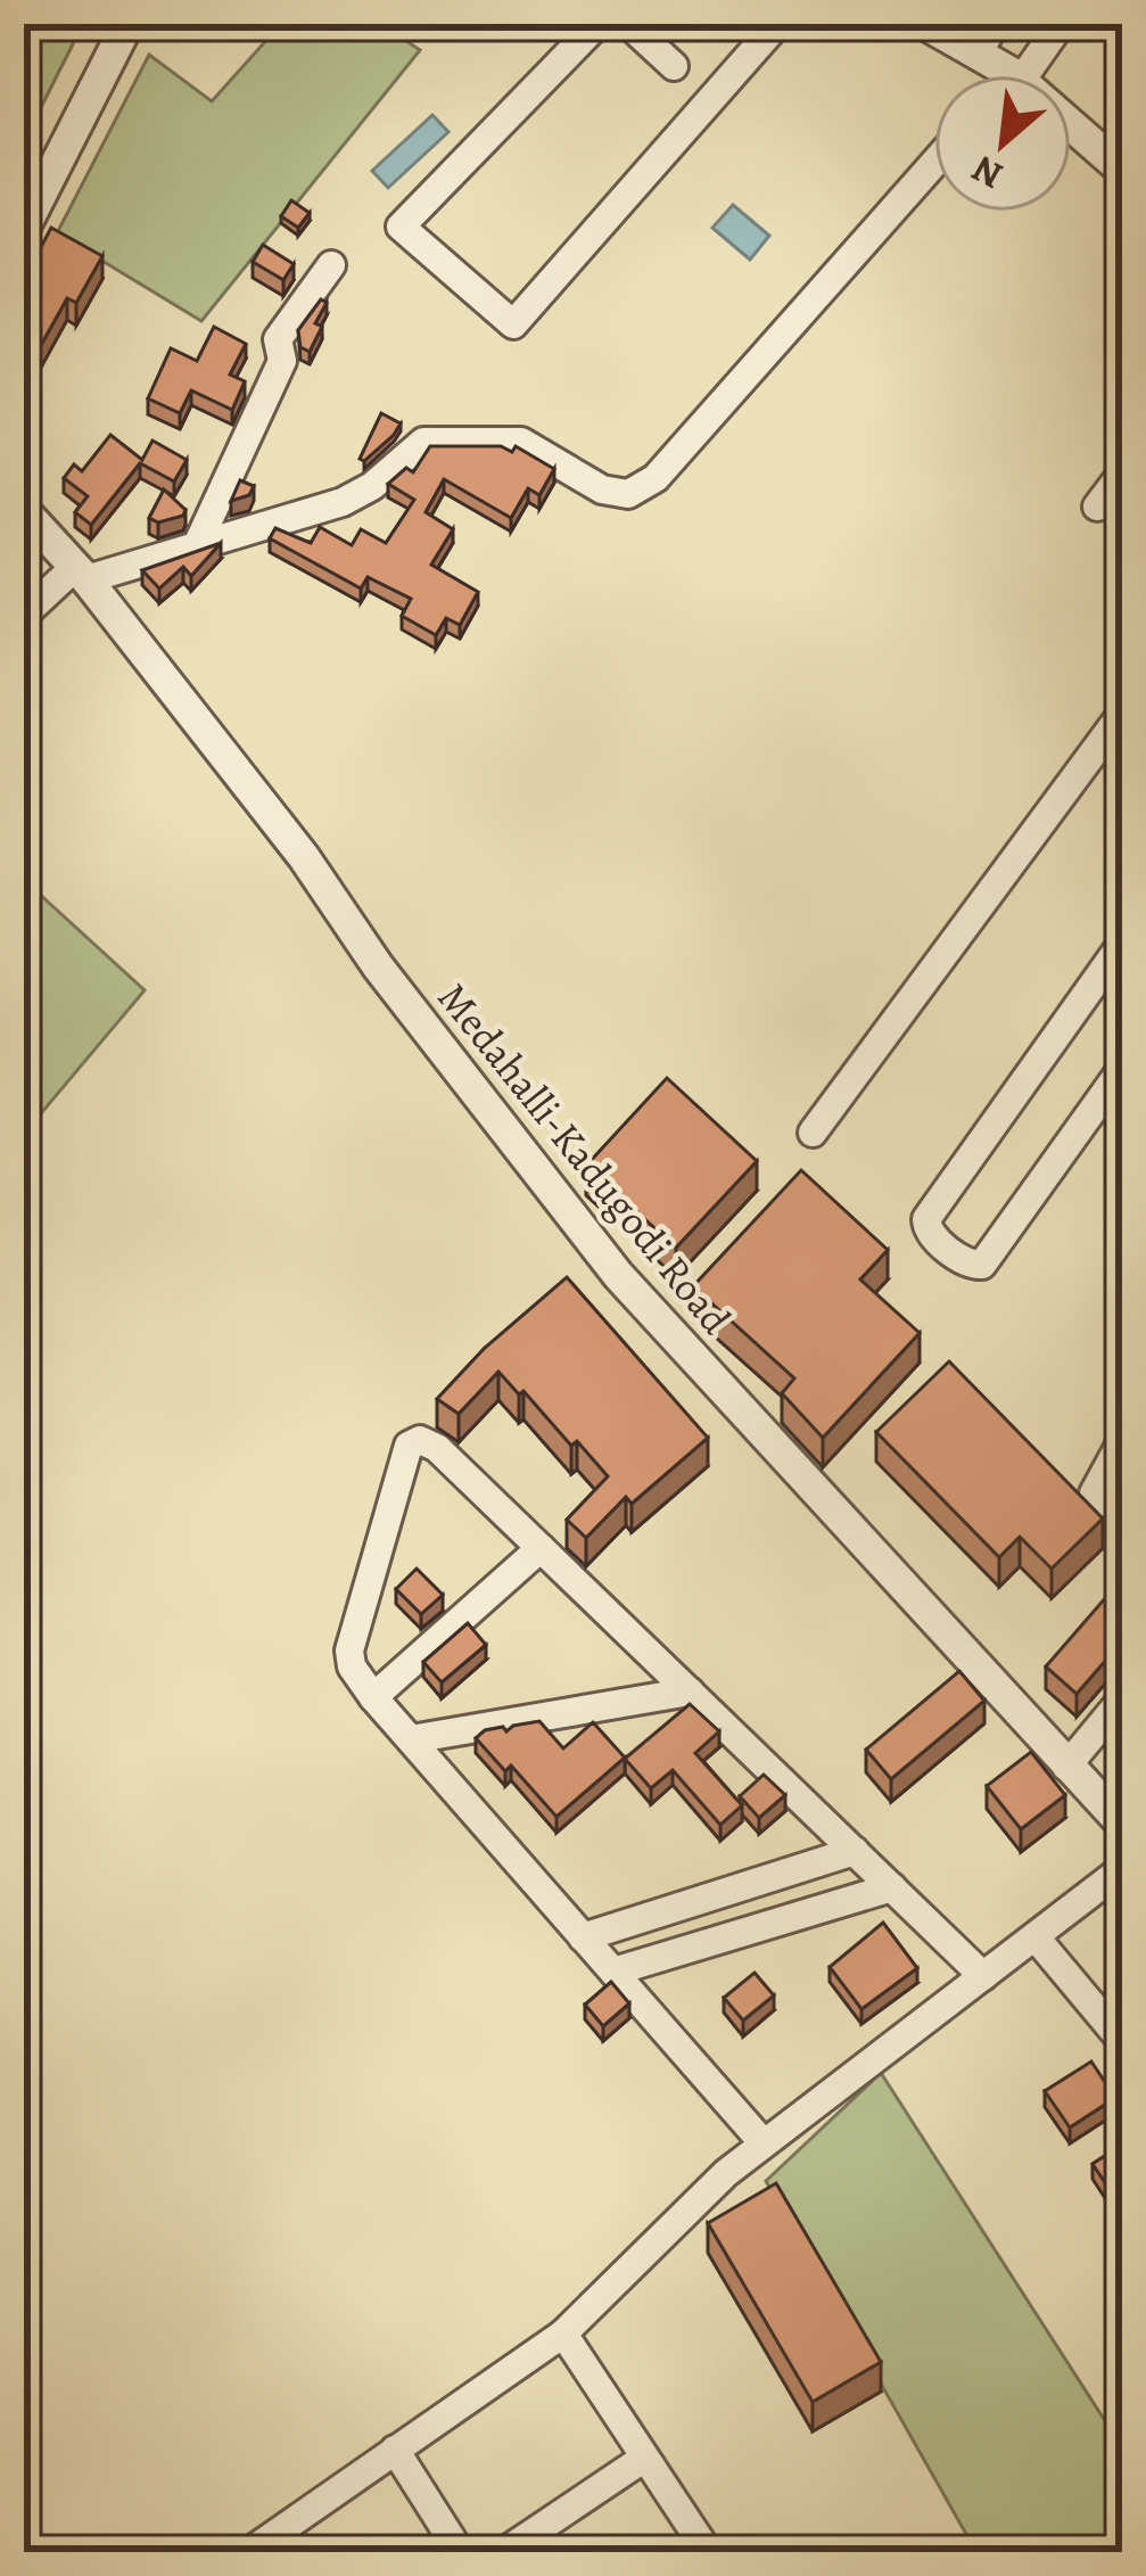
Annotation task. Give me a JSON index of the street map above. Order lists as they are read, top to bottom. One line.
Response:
{"streets":{"street":["Medahalli-Kadugodi Road"]},"north":"bottom left"}
